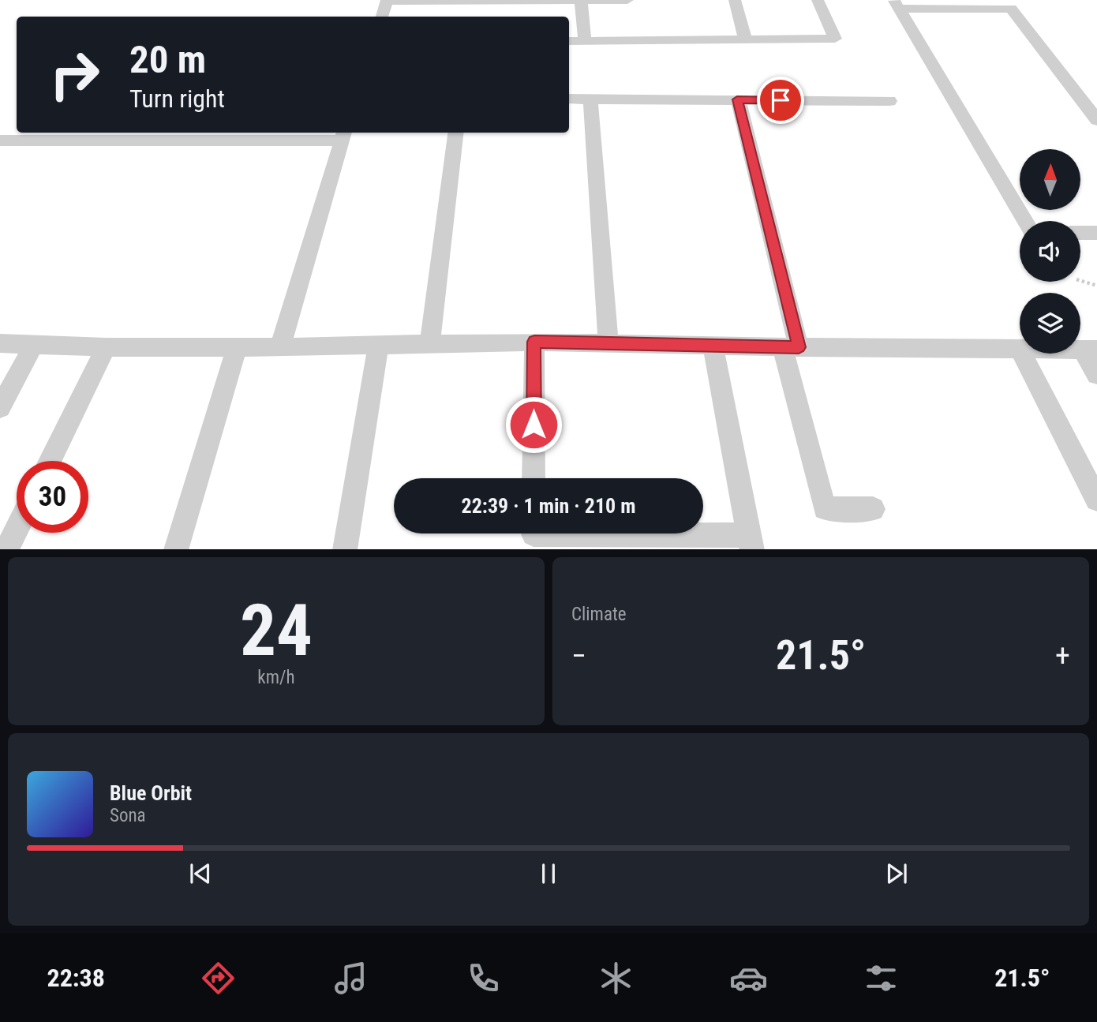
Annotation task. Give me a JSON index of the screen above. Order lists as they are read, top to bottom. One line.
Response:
{"north":"top","page":{"turn":["20 m","Turn right"],"limit":"30","trip":"22:39 · 1 min · 210 m","tile":[["24","km/h"],"Climate"],"heat":["−","21.5°","+"],"song":["Blue Orbit","Sona"],"tabs":["22:38","21.5°"]}}
